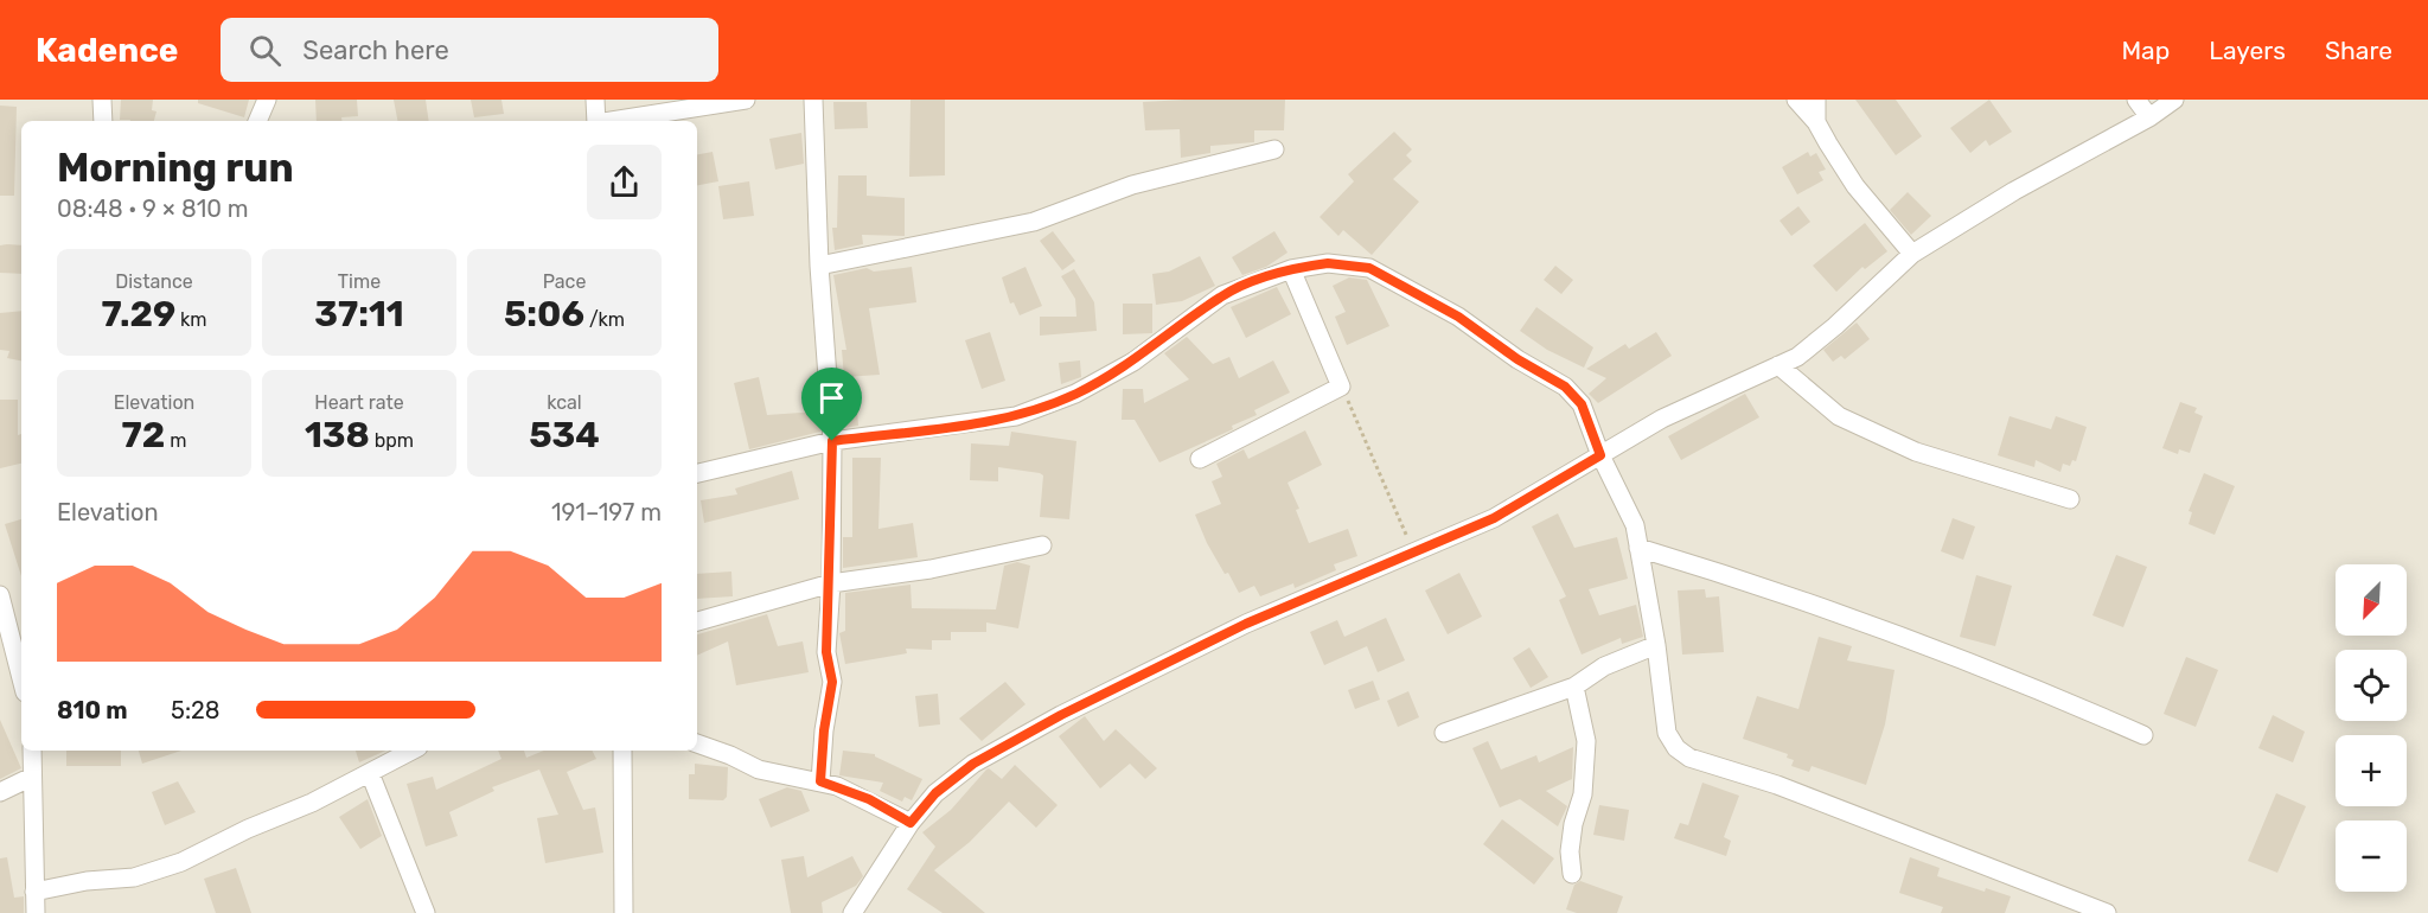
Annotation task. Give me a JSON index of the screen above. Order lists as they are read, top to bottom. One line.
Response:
{"north":"bottom left","page":{"header":"Kadence","search":"Search here","nav":["Map","Layers","Share"],"heading":["Morning run","08:48 · 9 × 810 m"],"stats":[["Distance","7.29 km"],["Time","37:11"],["Pace","5:06 /km"],["Elevation","72 m"],["Heart rate","138 bpm"],["kcal","534"]],"chart":["Elevation","191–197 m"],"map_buttons":["+","−"],"list":[{"name":"810 m","note":"5:28"}]}}
